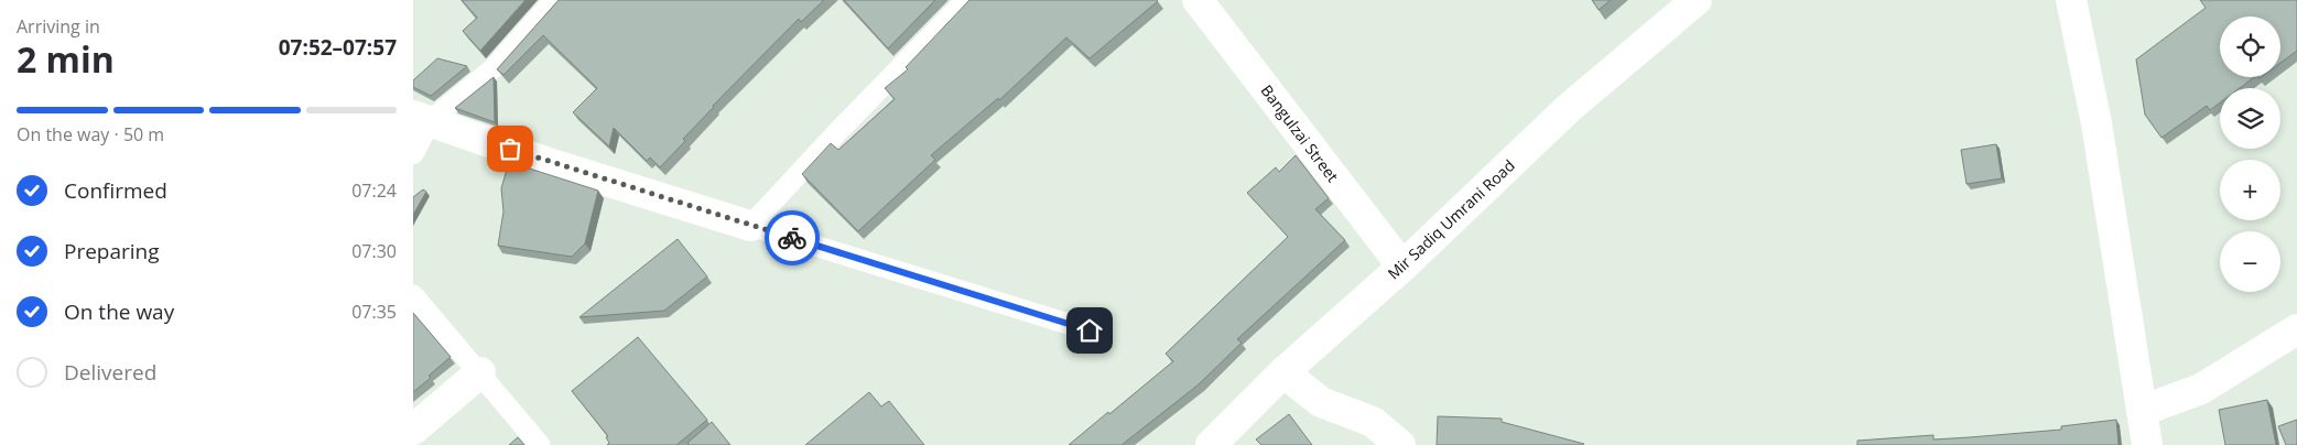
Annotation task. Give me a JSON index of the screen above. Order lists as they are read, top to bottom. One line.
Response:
{"streets":{"street":["Bangulzai Street","Mir Sadiq Umrani Road"]},"crossings":[["Bangulzai Street","Mir Sadiq Umrani Road"]],"page":{"heading":["2 min","Arriving in","07:52–07:57"],"map_buttons":["+","−"],"bar":"On the way · 50 m","list":[["Confirmed","07:24"],["Preparing","07:30"],["On the way","07:35"],"Delivered"]}}
